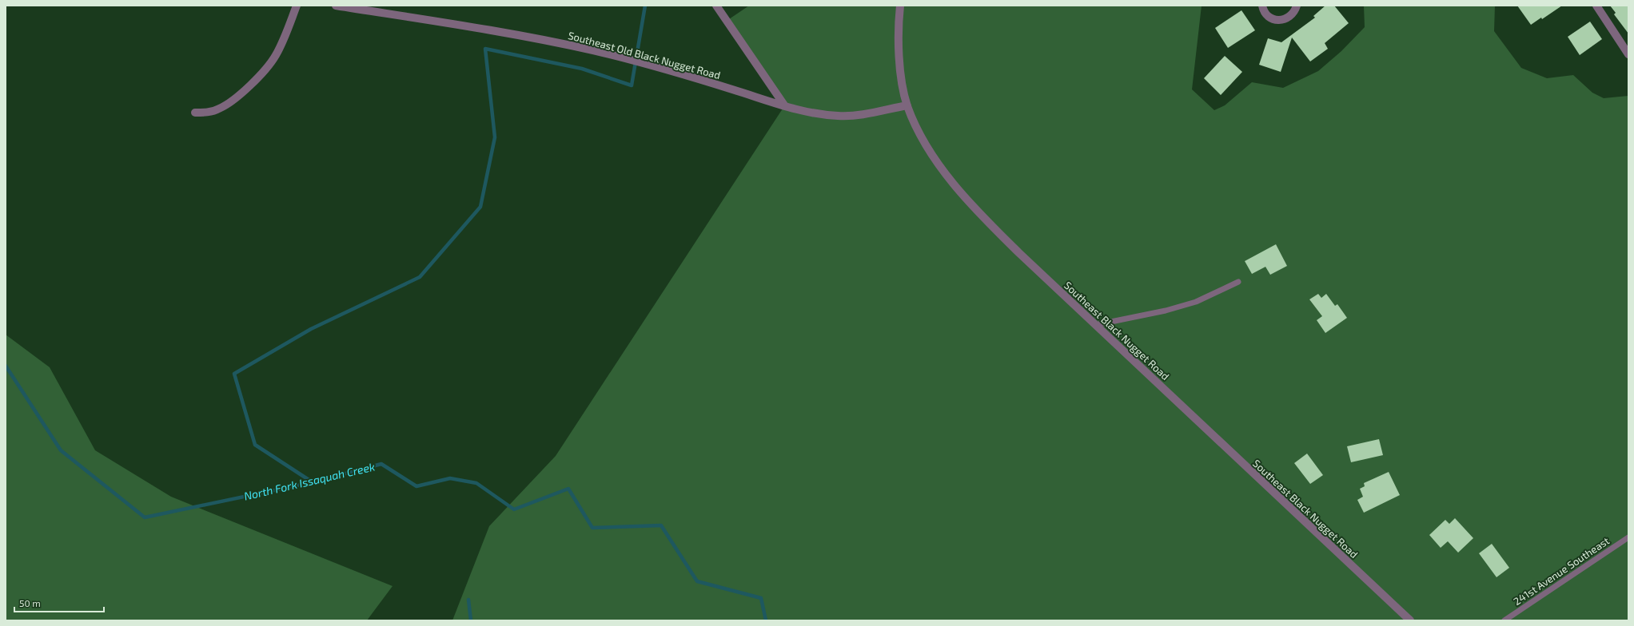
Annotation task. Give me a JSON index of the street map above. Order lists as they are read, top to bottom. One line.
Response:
{"streets":{"street":["Southeast Old Black Nugget Road","Southeast Black Nugget Road"],"lane":["241st Avenue Southeast"]},"crossings":[["Southeast Old Black Nugget Road","Southeast Black Nugget Road"]],"water":["North Fork Issaquah Creek"],"scale_bar":"50 m"}
